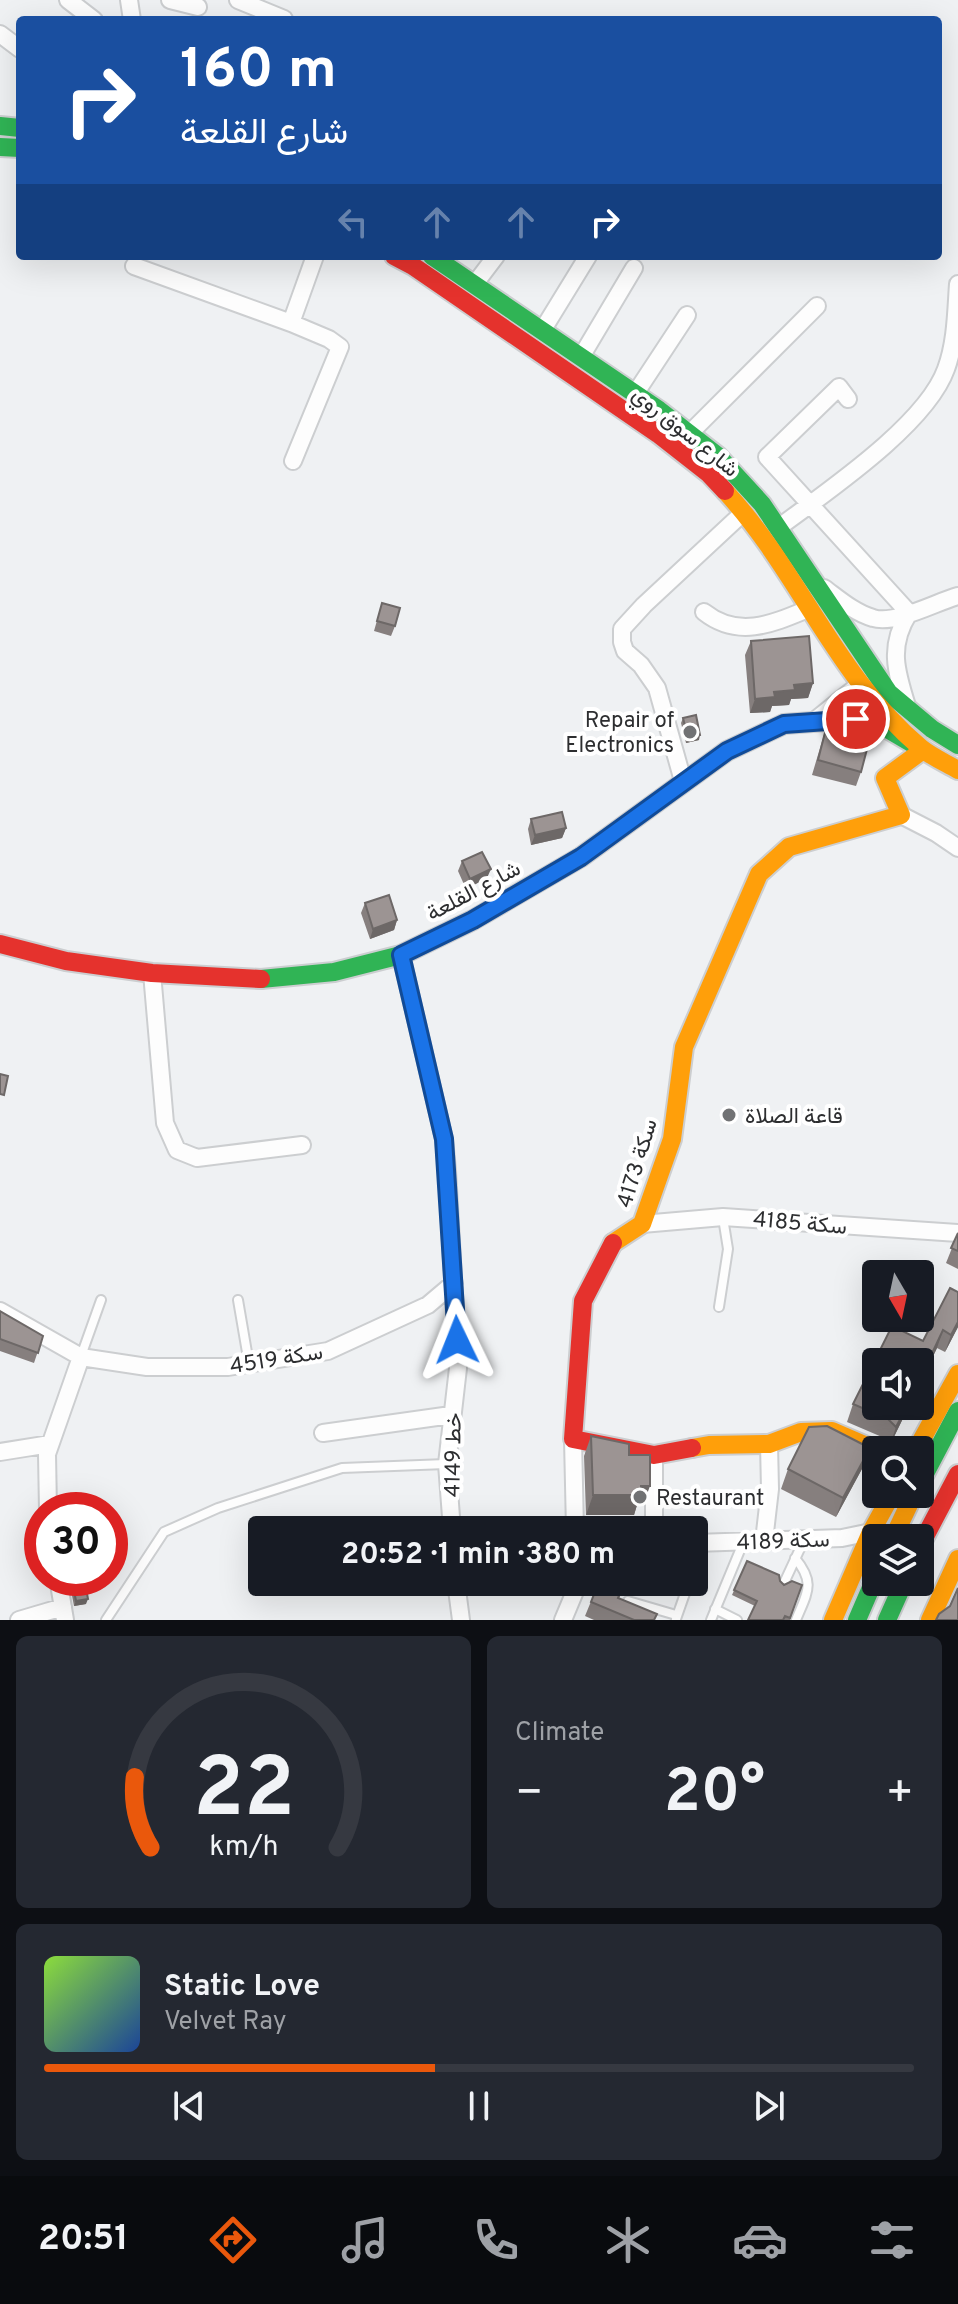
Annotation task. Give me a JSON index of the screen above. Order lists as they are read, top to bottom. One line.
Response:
{"streets":{"street":["شارع سوق روي","شارع القلعة","سكة 4173","سكة 4185","سكة 4519","4149 خط","سكة 4189"]},"crossings":[["شارع سوق روي","شارع القلعة"],["شارع القلعة","4149 خط"],["سكة 4173","سكة 4185"],["سكة 4519","4149 خط"]],"places":["Repair of Electronics","قاعة الصلاة","Restaurant"],"north":"bottom","page":{"turn":["160 m","شارع القلعة"],"limit":"30","trip":"20:52 · 1 min · 380 m","tile":"Climate","heat":["−","20°","+"],"song":["Static Love","Velvet Ray"],"tabs":"20:51","gauge":["22","km/h"]}}
